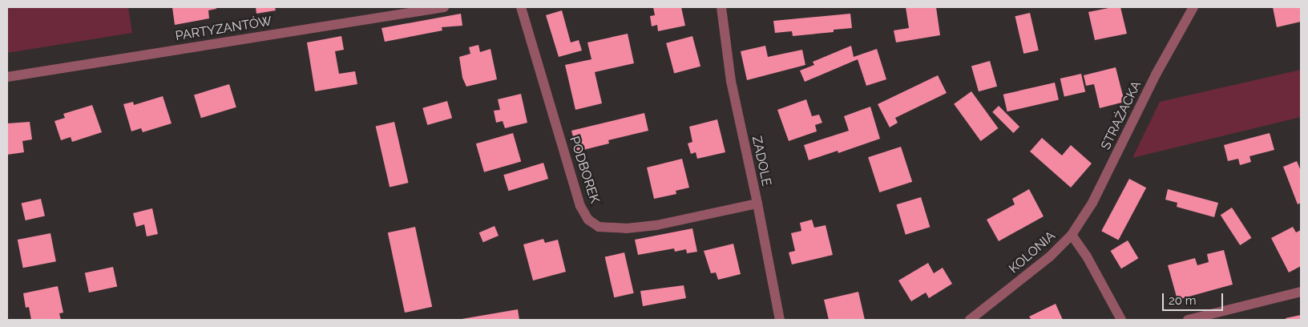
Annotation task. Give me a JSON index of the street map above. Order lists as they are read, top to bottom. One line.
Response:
{"streets":{"street":["PARTYZANTÓW","STRAŻACKA","ZADOLE","PODBOREK","KOLONIA"]},"crossings":[["STRAŻACKA","KOLONIA"],["ZADOLE","PODBOREK"]],"scale_bar":"20 m"}
